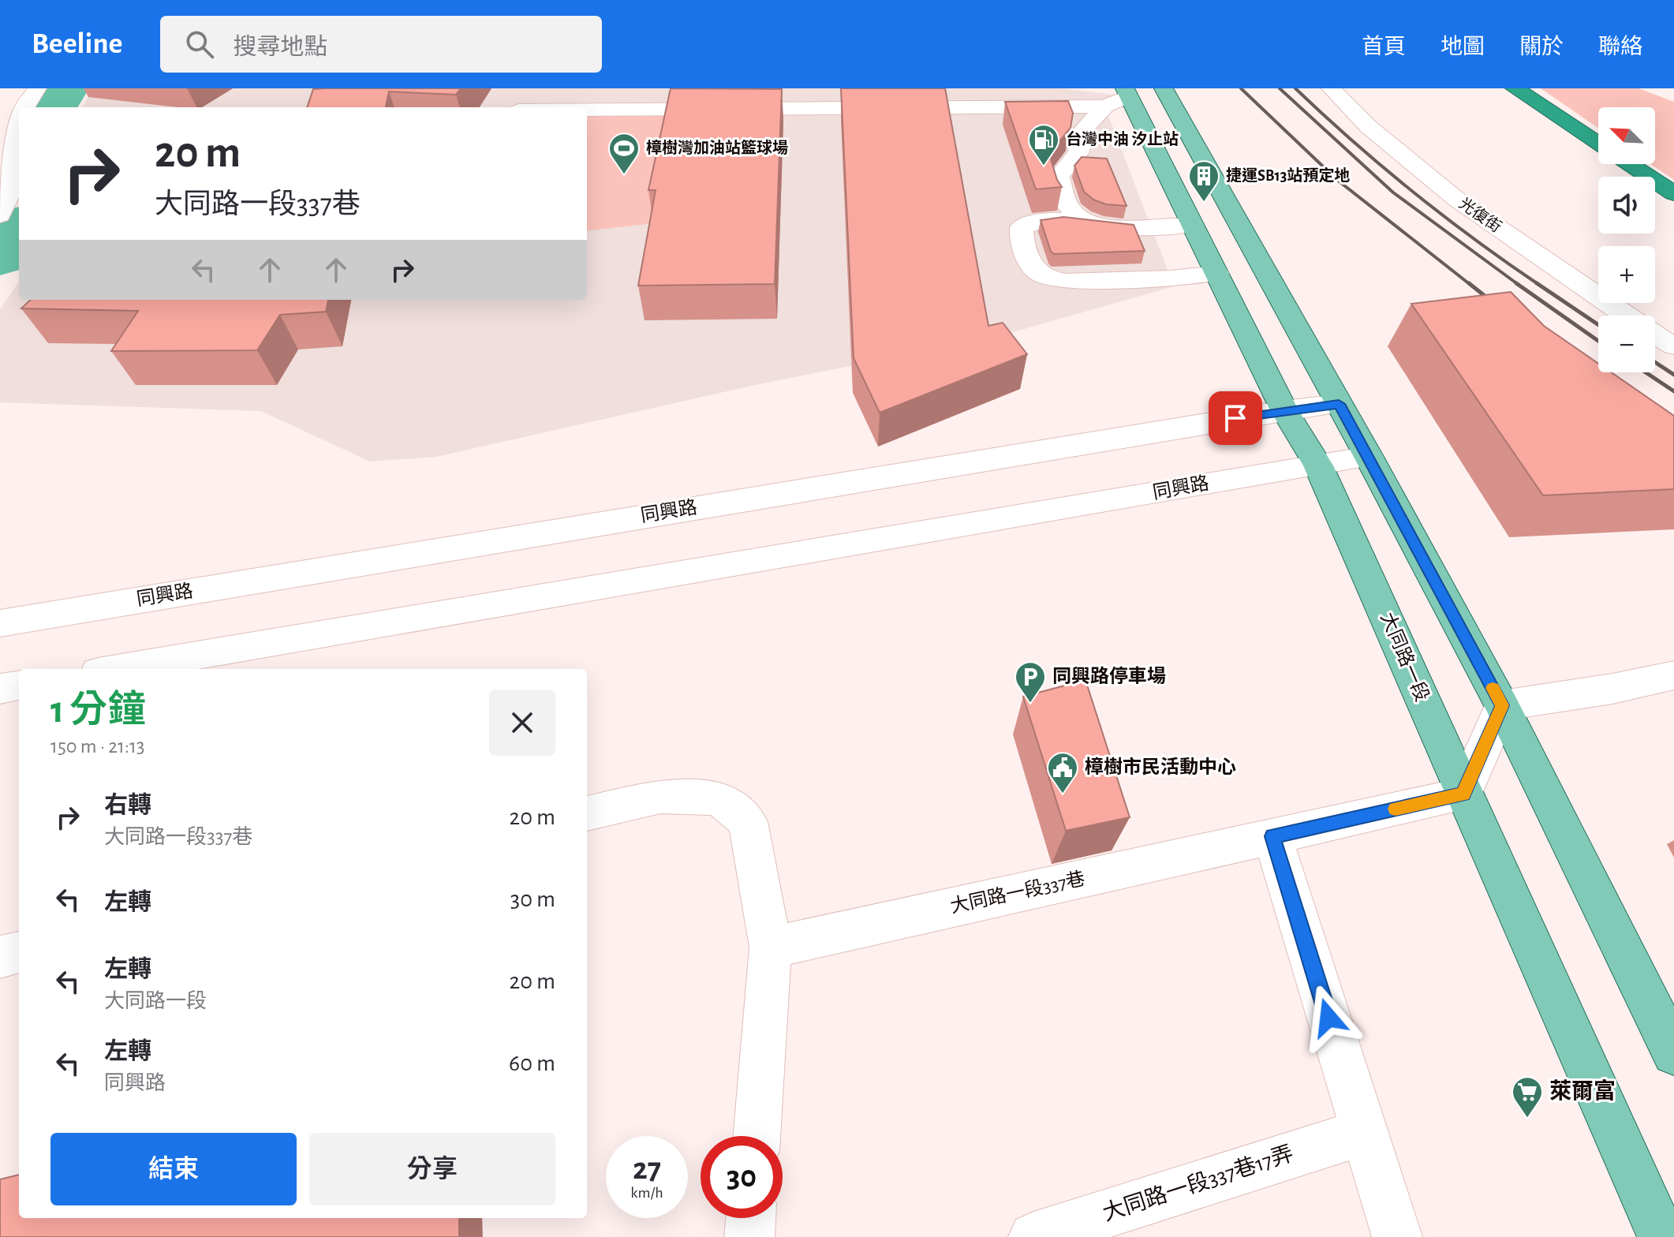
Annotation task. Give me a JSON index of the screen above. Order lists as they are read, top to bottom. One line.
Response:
{"streets":{"main road":["大同路一段"],"street":["光復街","同興路","大同路一段337巷","大同路一段337巷17弄"]},"crossings":[["同興路","大同路一段"],["大同路一段","大同路一段337巷"]],"places":{"fuel station":["台灣中油 汐止站"],"sports":["樟樹灣加油站籃球場"],"building":["捷運SB13站預定地"],"parking":["同興路停車場"],"public building":["樟樹市民活動中心"],"supermarket":["萊爾富"]},"north":"top left","page":{"header":"Beeline","search":"搜尋地點","nav":["首頁","地圖","關於","聯絡"],"map_buttons":["+","−"],"turn":["20 m","大同路一段337巷"],"heading":["1 分鐘","150 m · 21:13"],"list":[{"name":"右轉","note":"大同路一段337巷","value":"20 m"},{"name":"左轉","value":"30 m"},{"name":"左轉","note":"大同路一段","value":"20 m"},{"name":"左轉","note":"同興路","value":"60 m"}],"buttons":["結束","分享"],"speed":"27 km/h","limit":"30"}}
